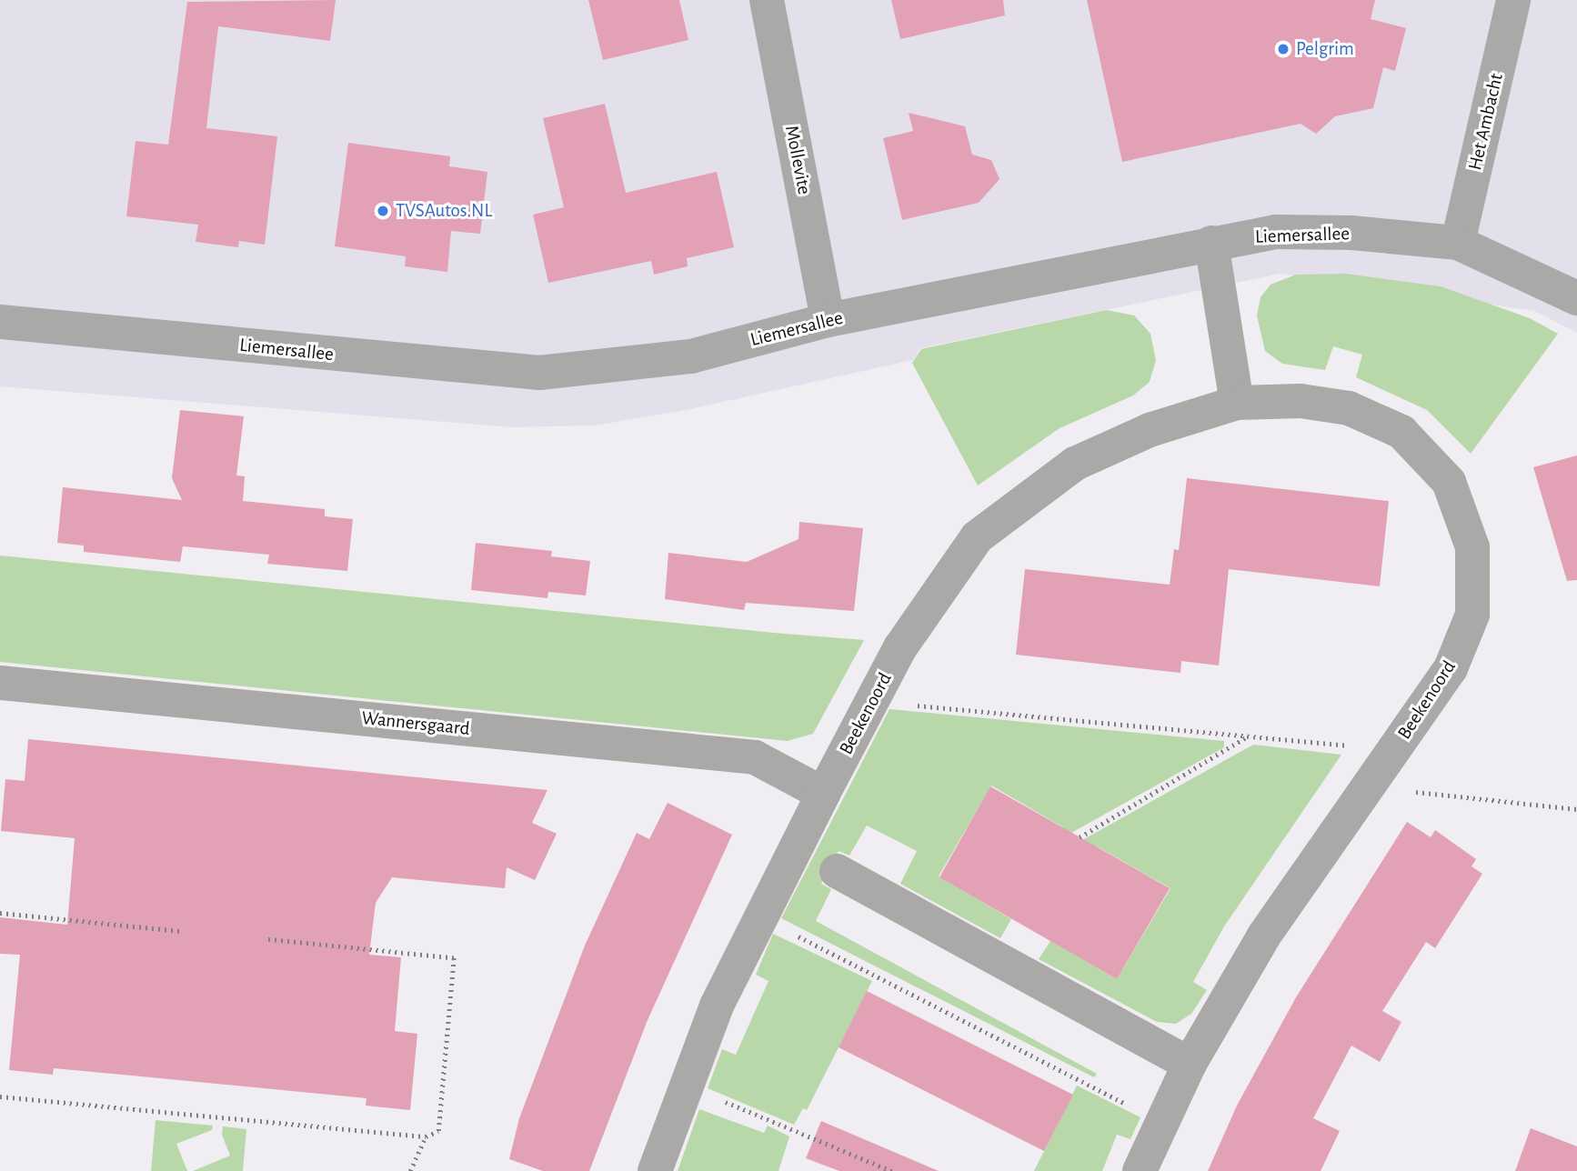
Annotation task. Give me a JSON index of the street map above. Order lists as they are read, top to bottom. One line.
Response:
{"streets":{"street":["Het Ambacht","Mollevite","Liemersallee","Beekenoord","Wannersgaard"]},"crossings":[["Het Ambacht","Liemersallee"],["Mollevite","Liemersallee"],["Beekenoord","Wannersgaard"]],"places":["Pelgrim","TVSAutos.NL"]}
